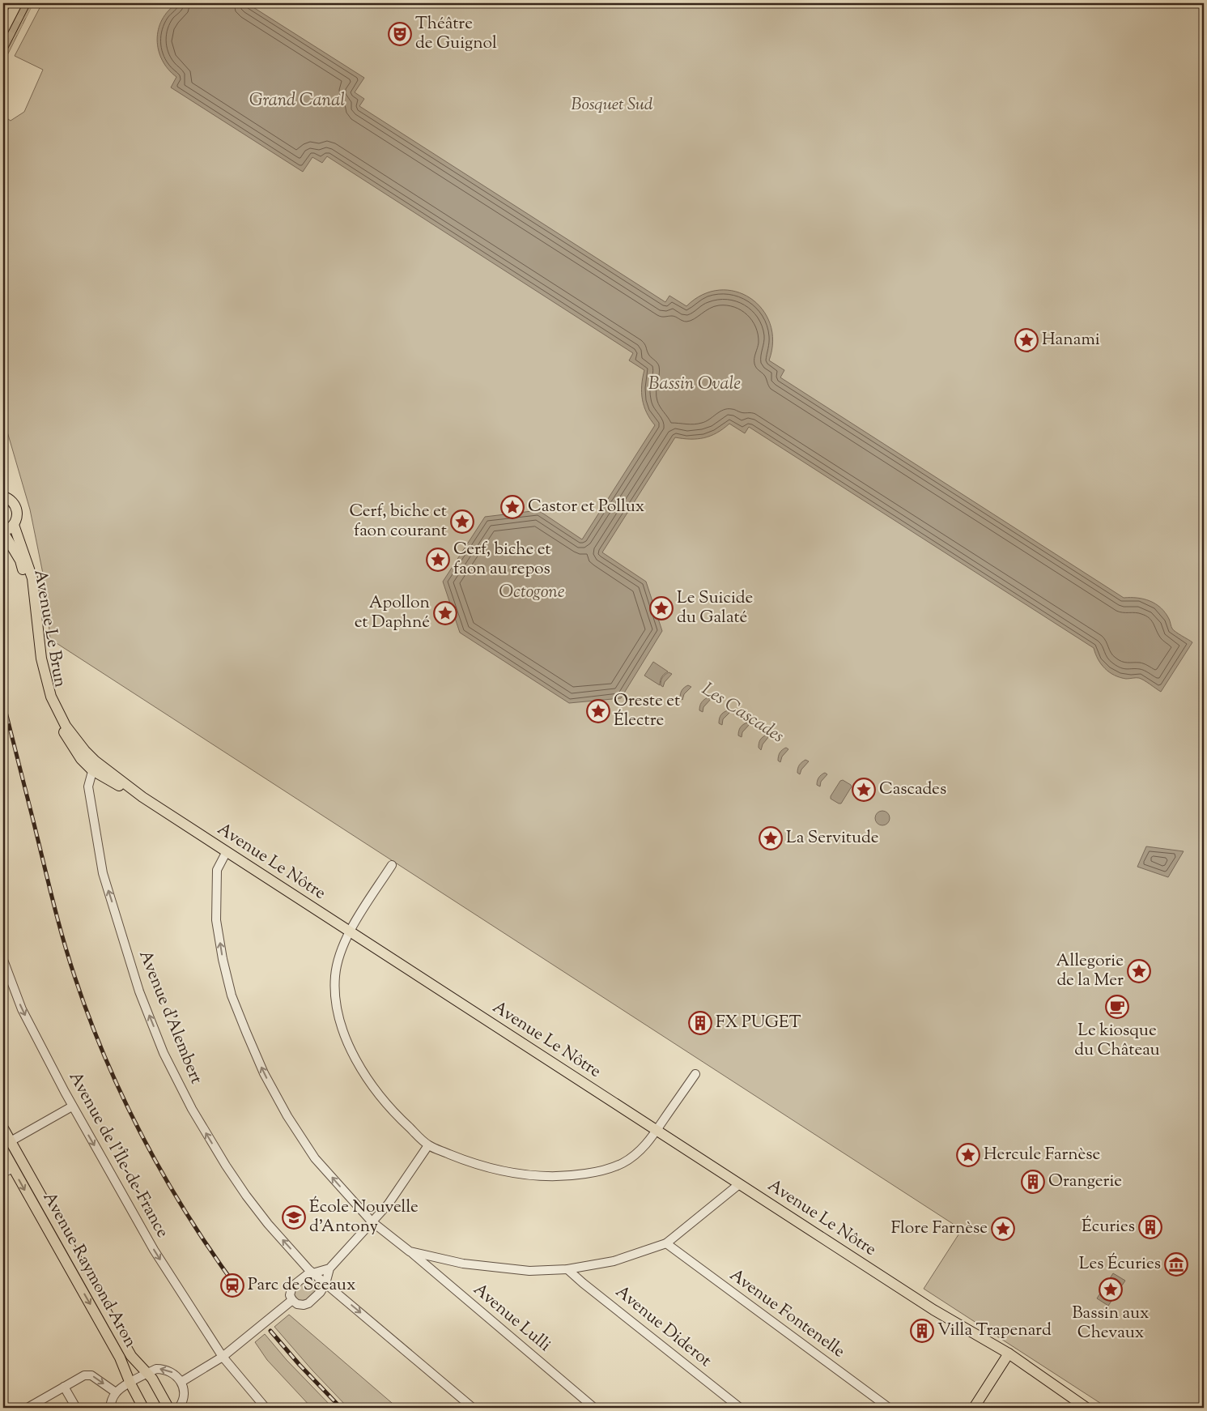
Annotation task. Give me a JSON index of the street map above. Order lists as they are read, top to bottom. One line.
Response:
{"streets":{"main road":["Avenue Le Brun","Avenue Le Nôtre","Avenue Raymond Aron"],"street":["Avenue d'Alembert","Avenue de l'Île-de-France","Avenue Fontenelle","Avenue Lulli","Avenue Diderot"]},"crossings":[["Avenue Le Brun","Avenue Le Nôtre"],["Avenue Le Brun","Avenue d'Alembert"],["Avenue Le Nôtre","Avenue d'Alembert"],["Avenue Le Nôtre","Avenue Lulli"]],"one_way":["Avenue d'Alembert","Avenue de l'Île-de-France","Avenue Lulli"],"water":["Grand Canal","Bassin Ovale","Octogone","Les Cascades"],"parks":["Bosquet Sud"],"places":{"theatre":["Théâtre de Guignol"],"place":["Hanami","Castor et Pollux","Cerf, biche et faon courant","Cerf, biche et faon au repos","Le Suicide du Galaté","Apollon et Daphné","Oreste et Électre","Cascades","La Servitude","Allegorie de la Mer","Hercule Farnèse","Flore Farnèse","Bassin aux Chevaux"],"cafe":["Le kiosque du Château"],"building":["FX PUGET","Orangerie","Écuries","Villa Trapenard"],"school or university":["École Nouvelle d'Antony"],"museum":["Les Écuries"],"station":["Parc de Sceaux"]}}
